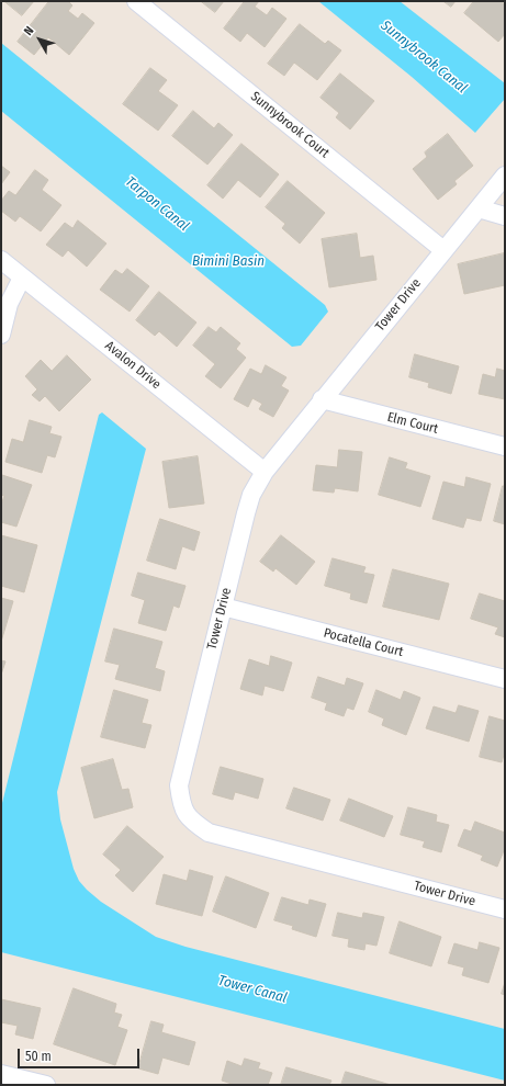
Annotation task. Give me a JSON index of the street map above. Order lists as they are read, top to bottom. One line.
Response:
{"streets":{"street":["Sunnybrook Court","Tower Drive","Avalon Drive","Elm Court","Pocatella Court"]},"crossings":[["Sunnybrook Court","Tower Drive"],["Tower Drive","Avalon Drive"],["Tower Drive","Elm Court"],["Tower Drive","Pocatella Court"]],"water":["Sunnybrook Canal","Tarpon Canal","Bimini Basin","Tower Canal"],"scale_bar":"50 m","north":"top left"}
